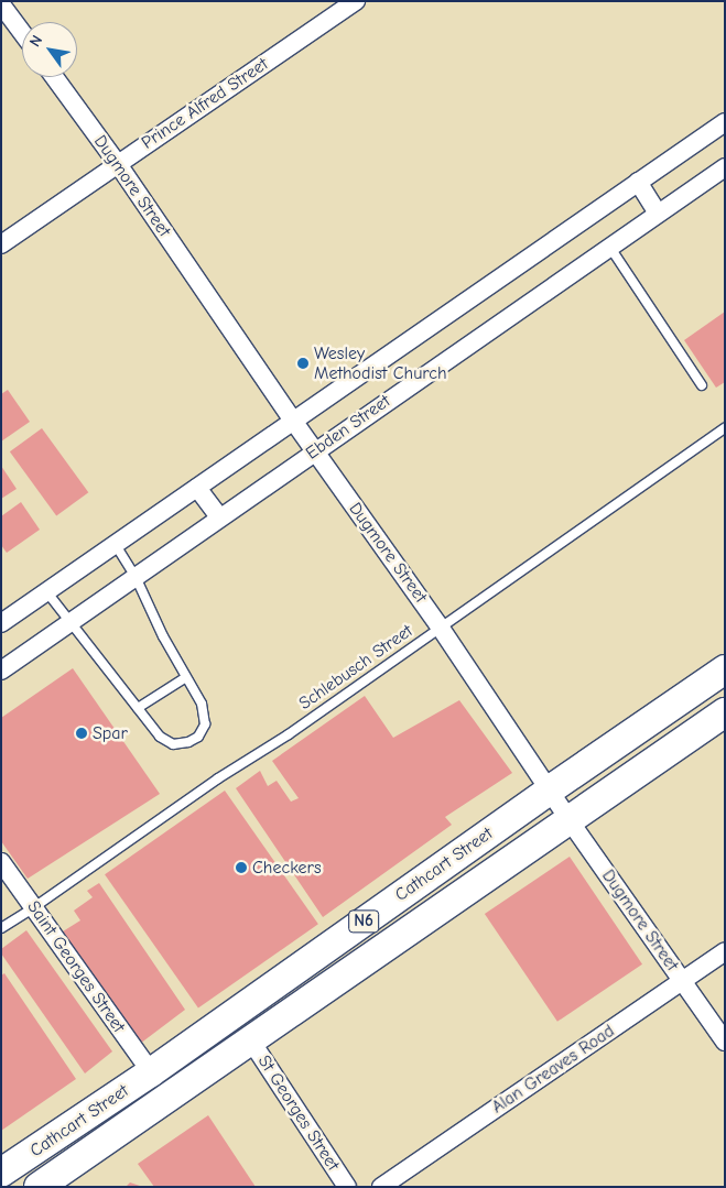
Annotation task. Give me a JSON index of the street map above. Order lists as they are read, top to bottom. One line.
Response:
{"streets":{"highway":["Cathcart Street","N6"],"street":["Prince Alfred Street","Dugmore Street","Ebden Street","Saint Georges Street","Alan Greaves Road","St Georges Street"],"lane":["Schlebusch Street"]},"crossings":[["Prince Alfred Street","Dugmore Street"],["Dugmore Street","Ebden Street"],["Dugmore Street","Schlebusch Street"],["Dugmore Street","Cathcart Street"],["Dugmore Street","Alan Greaves Road"],["Schlebusch Street","Saint Georges Street"],["Cathcart Street","Saint Georges Street"],["Cathcart Street","St Georges Street"]],"places":["Wesley Methodist Church","Spar","Checkers"],"north":"top left"}
